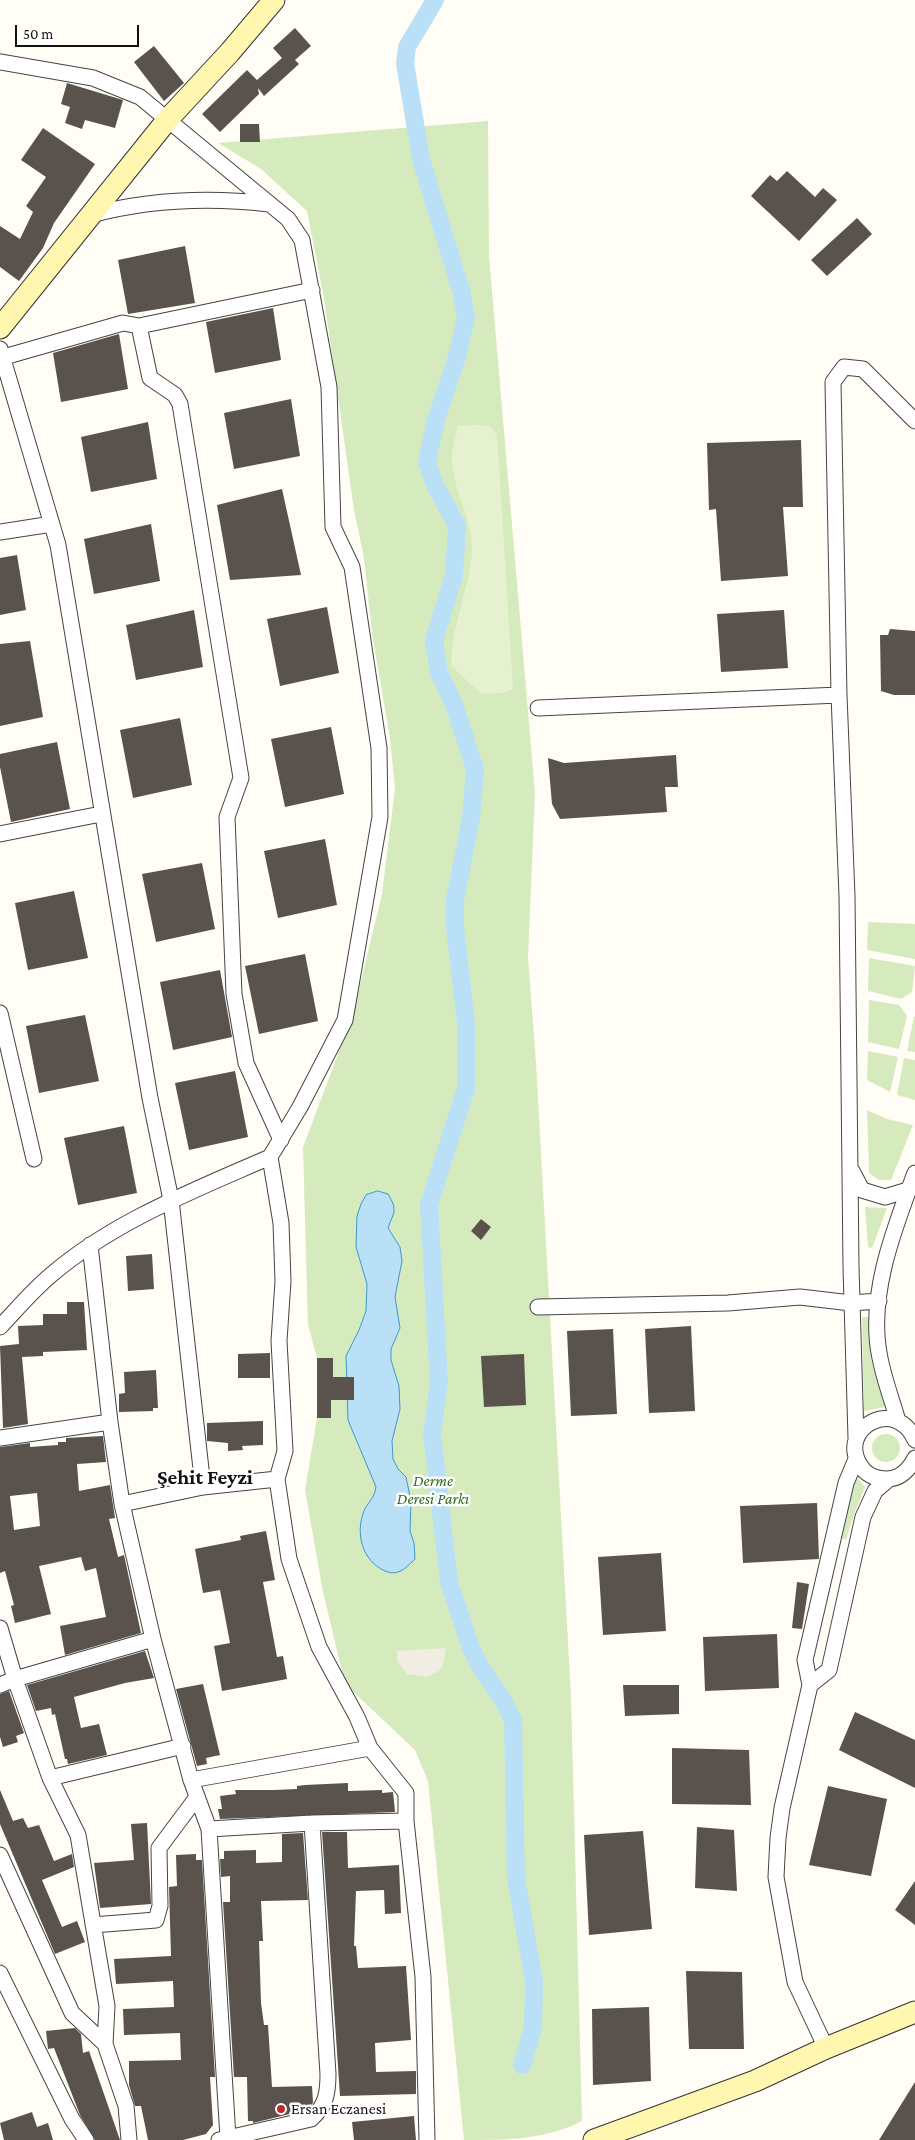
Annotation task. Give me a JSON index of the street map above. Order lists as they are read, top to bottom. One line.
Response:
{"districts":["Şehit Feyzi"],"parks":["Derme Deresi Parkı"],"places":["Ersan Eczanesi"],"scale_bar":"50 m"}
